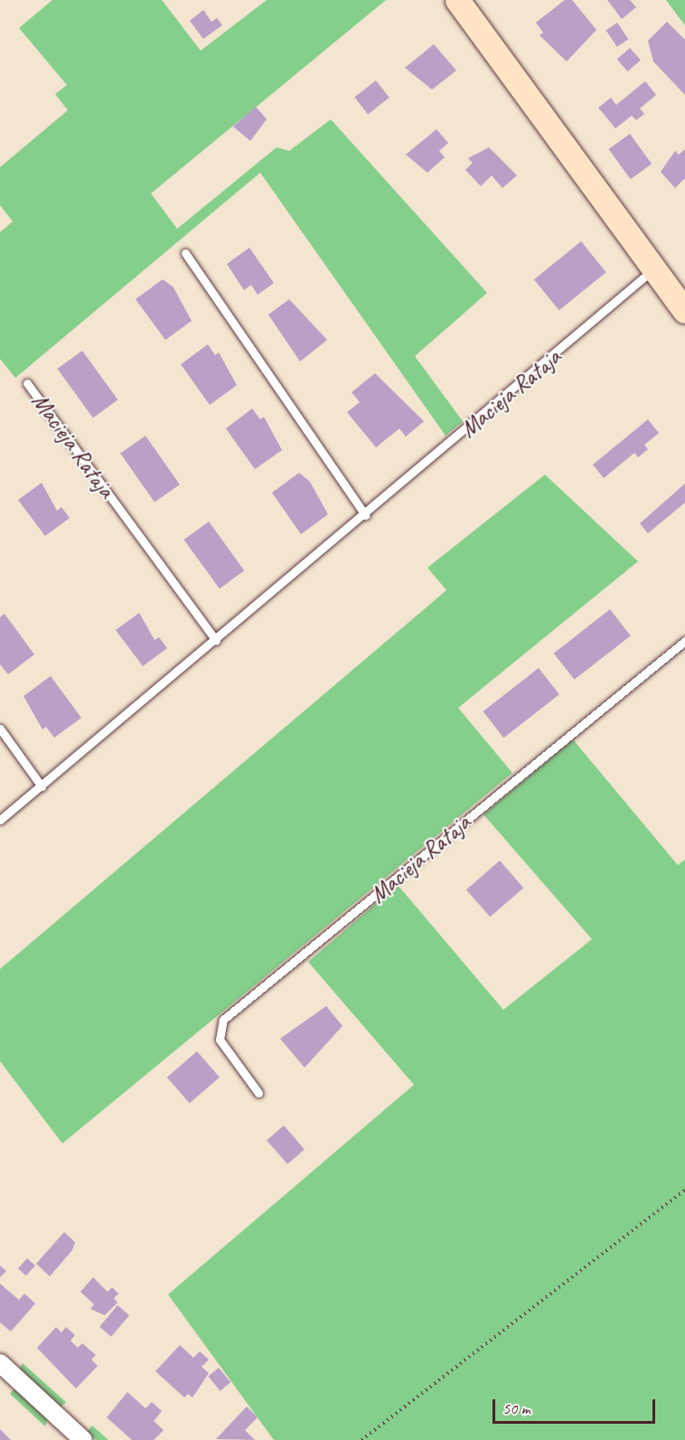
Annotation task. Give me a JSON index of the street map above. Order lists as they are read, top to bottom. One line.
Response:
{"streets":{"lane":["Macieja Rataja"]},"scale_bar":"50 m"}
